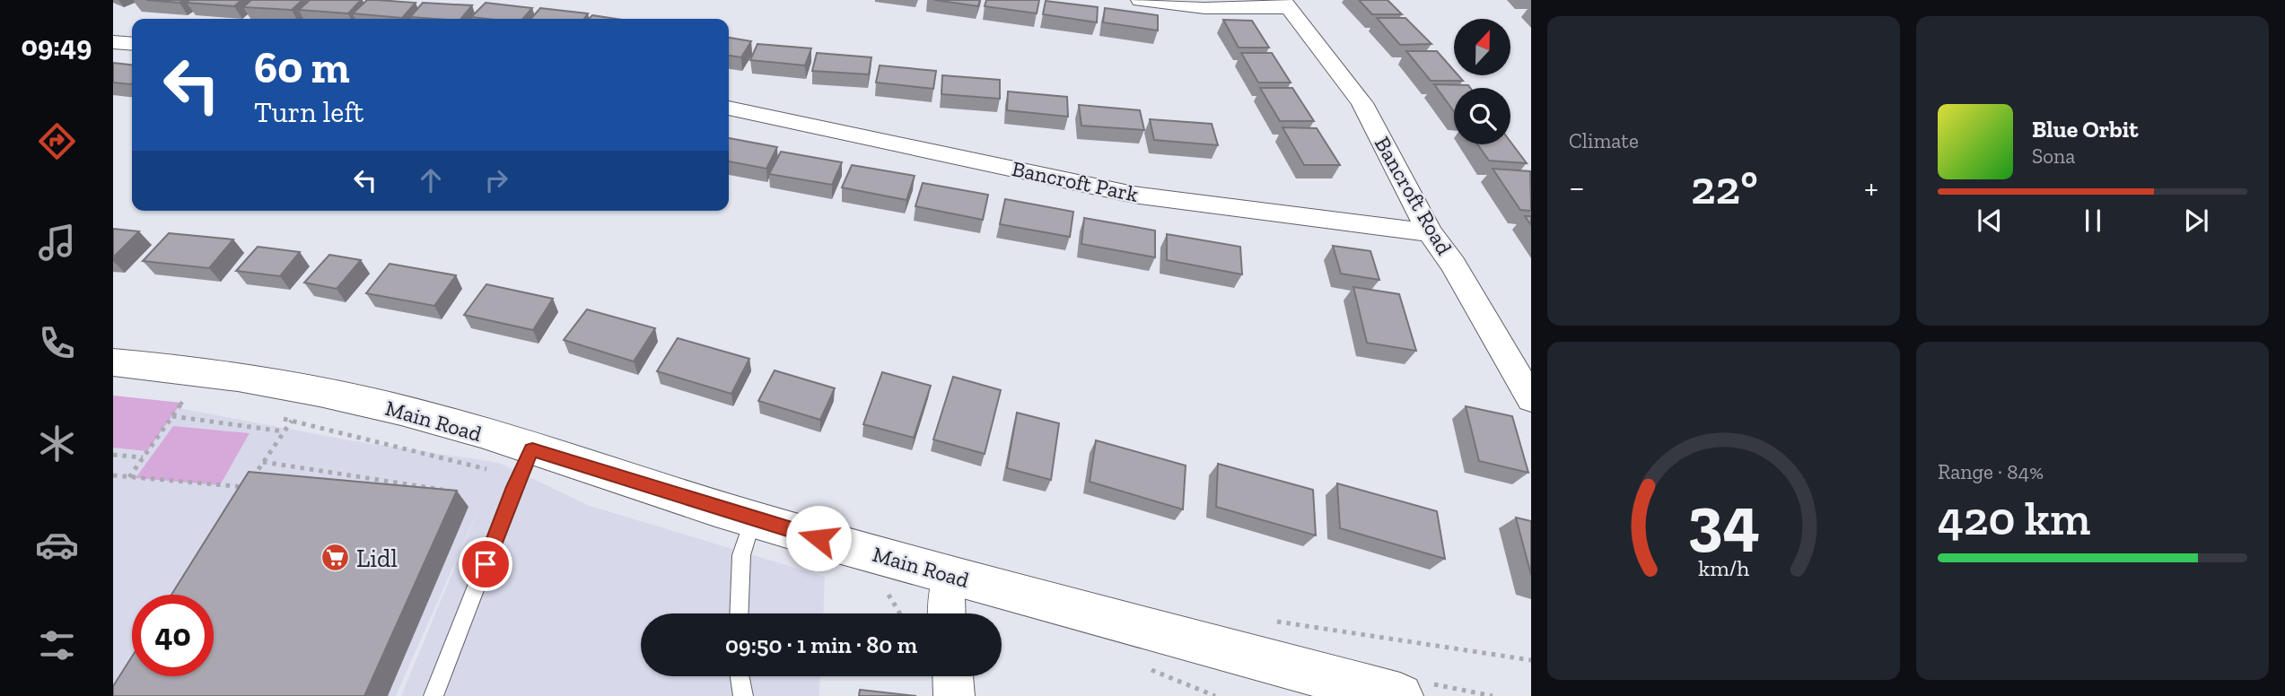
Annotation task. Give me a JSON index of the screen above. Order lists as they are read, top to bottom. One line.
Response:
{"streets":{"street":["Bancroft Park","Bancroft Road","Main Road"]},"crossings":[["Bancroft Park","Bancroft Road"]],"places":{"supermarket":["Lidl"]},"north":"top","page":{"tabs":"09:49","tile":["Climate",["Range · 84%","420 km"]],"turn":["60 m","Turn left"],"song":["Blue Orbit","Sona"],"heat":["−","22°","+"],"limit":"40","trip":"09:50 · 1 min · 80 m","gauge":["34","km/h"]}}
